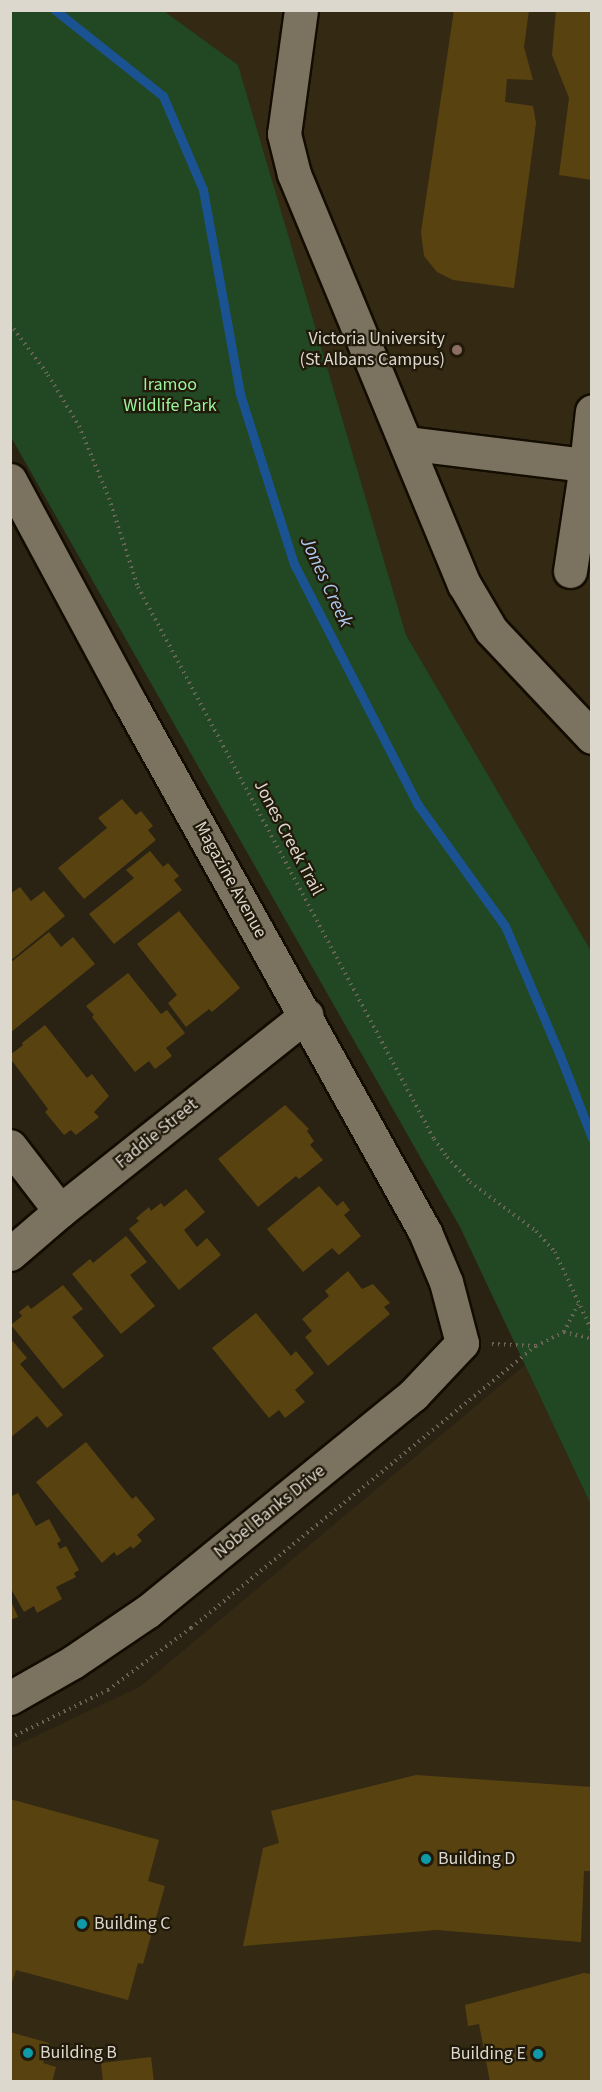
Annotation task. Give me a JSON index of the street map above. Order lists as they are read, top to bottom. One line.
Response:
{"streets":{"street":["Magazine Avenue","Faddie Street","Nobel Banks Drive"],"path":["Jones Creek Trail"]},"crossings":[["Magazine Avenue","Faddie Street"],["Magazine Avenue","Nobel Banks Drive"]],"water":["Jones Creek"],"parks":["Iramoo Wildlife Park"],"places":["Victoria University (St Albans Campus)","Building D","Building C","Building B","Building E"]}
